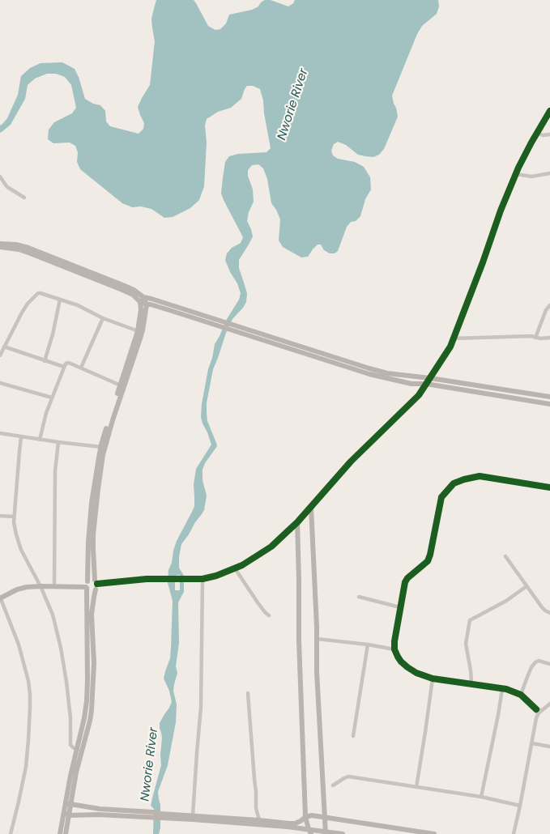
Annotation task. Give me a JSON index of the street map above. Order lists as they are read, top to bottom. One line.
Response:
{"water":["Nworie River"]}
